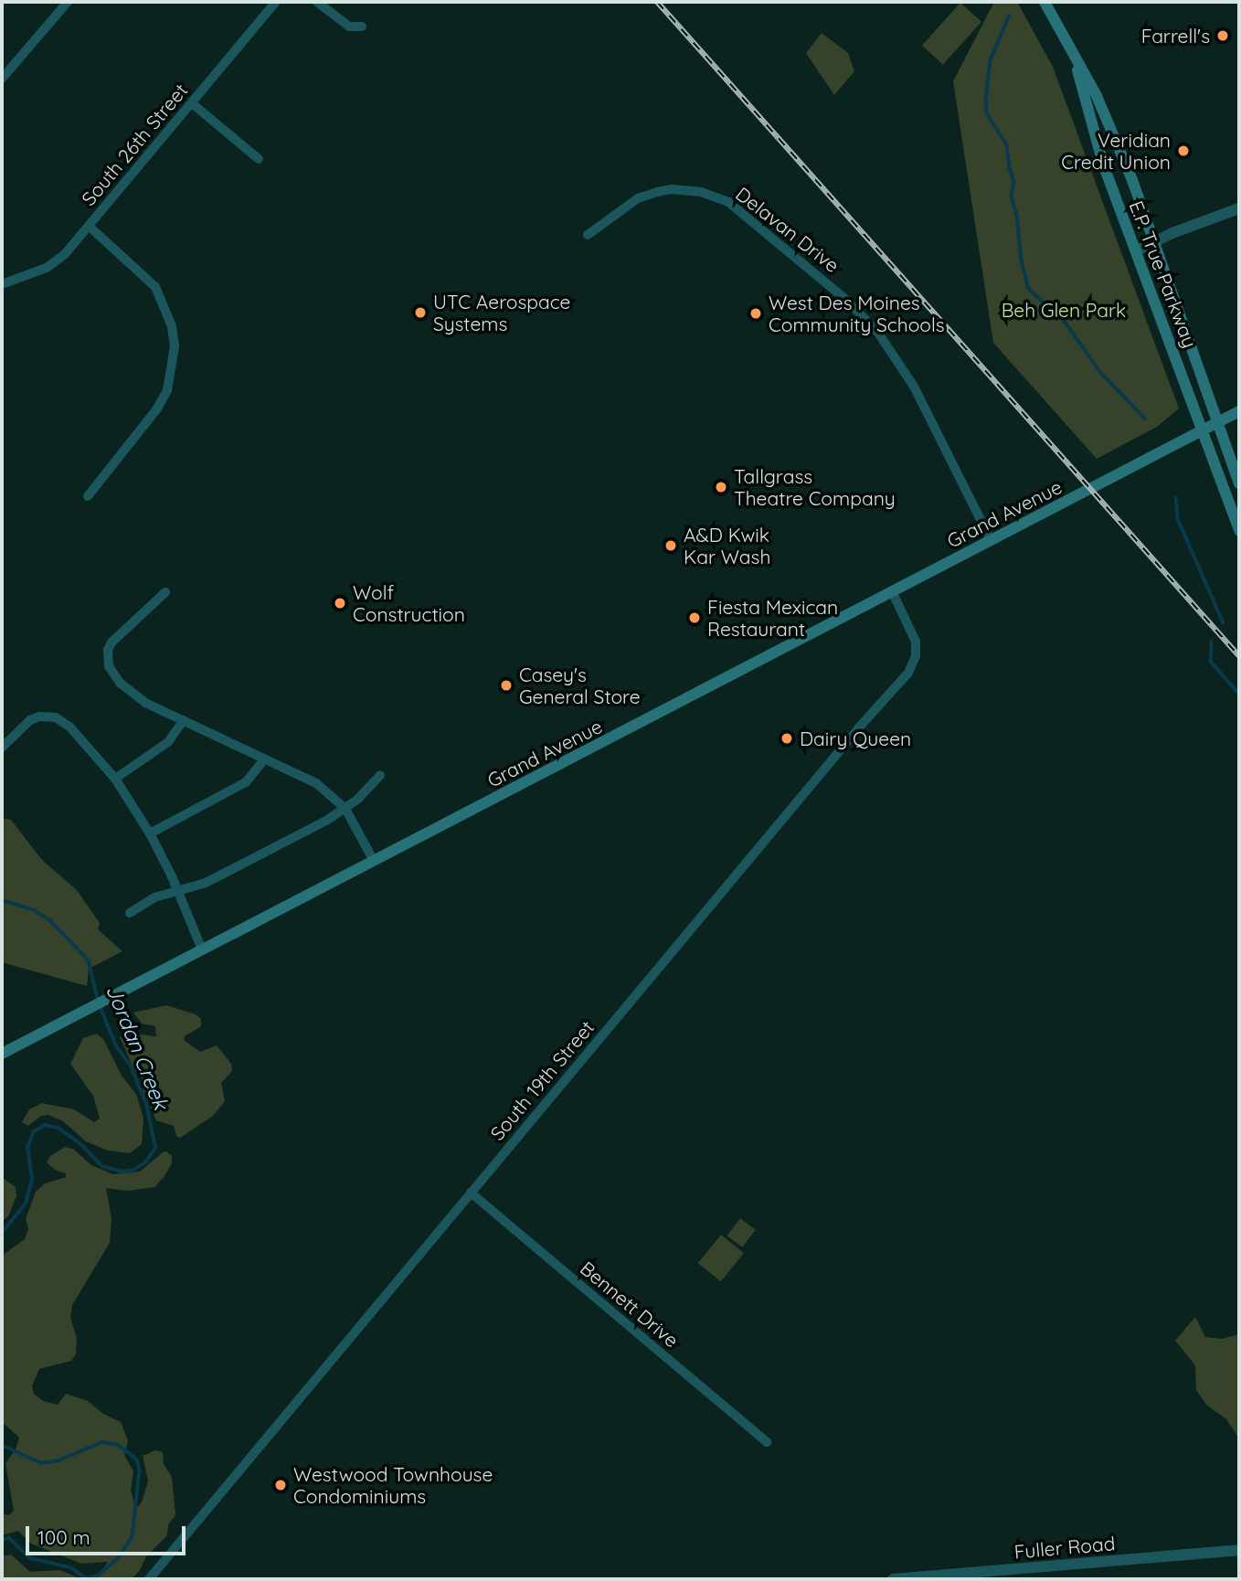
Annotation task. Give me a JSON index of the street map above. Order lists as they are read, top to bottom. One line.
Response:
{"streets":{"main road":["E.P. True Parkway","Grand Avenue"],"street":["South 26th Street","Delavan Drive","South 19th Street","Bennett Drive","Fuller Road"]},"crossings":[["Delavan Drive","Grand Avenue"],["E.P. True Parkway","Grand Avenue"],["Grand Avenue","South 19th Street"],["South 19th Street","Bennett Drive"]],"water":["Jordan Creek"],"parks":["Beh Glen Park"],"places":["Farrell's","Veridian Credit Union","UTC Aerospace Systems","West Des Moines Community Schools","Tallgrass Theatre Company","A&D Kwik Kar Wash","Wolf Construction","Fiesta Mexican Restaurant","Casey's General Store","Dairy Queen","Westwood Townhouse Condominiums"],"scale_bar":"100 m"}
